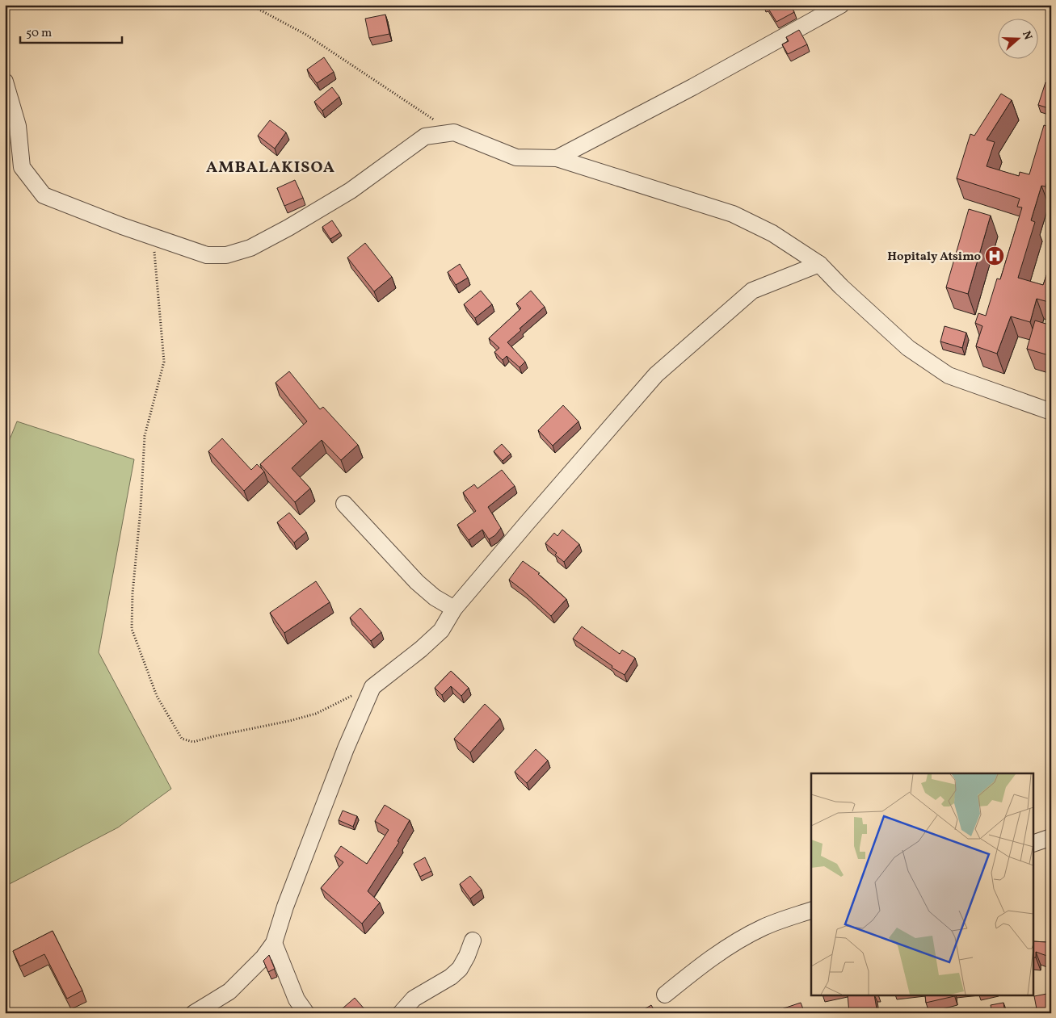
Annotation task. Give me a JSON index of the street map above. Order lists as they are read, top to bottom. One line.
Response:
{"districts":["AMBALAKISOA"],"places":{"hospital":["Hopitaly Atsimo"]},"scale_bar":"50 m","north":"right"}
